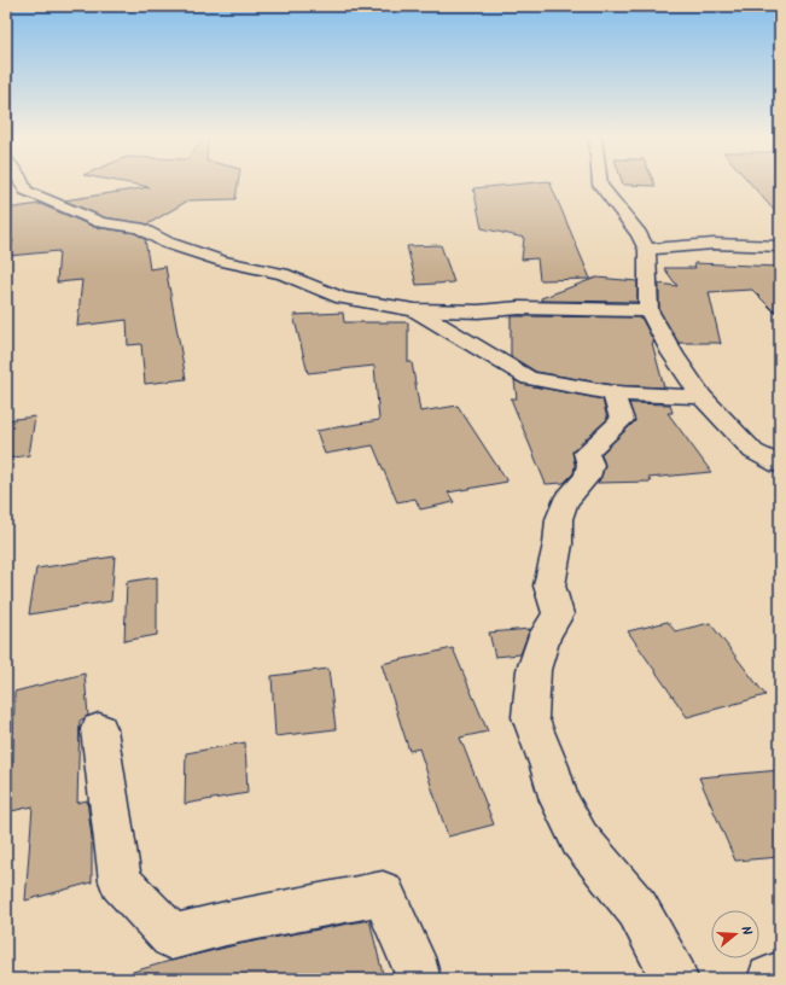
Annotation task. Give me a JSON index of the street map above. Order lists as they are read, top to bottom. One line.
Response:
{"north":"right"}
